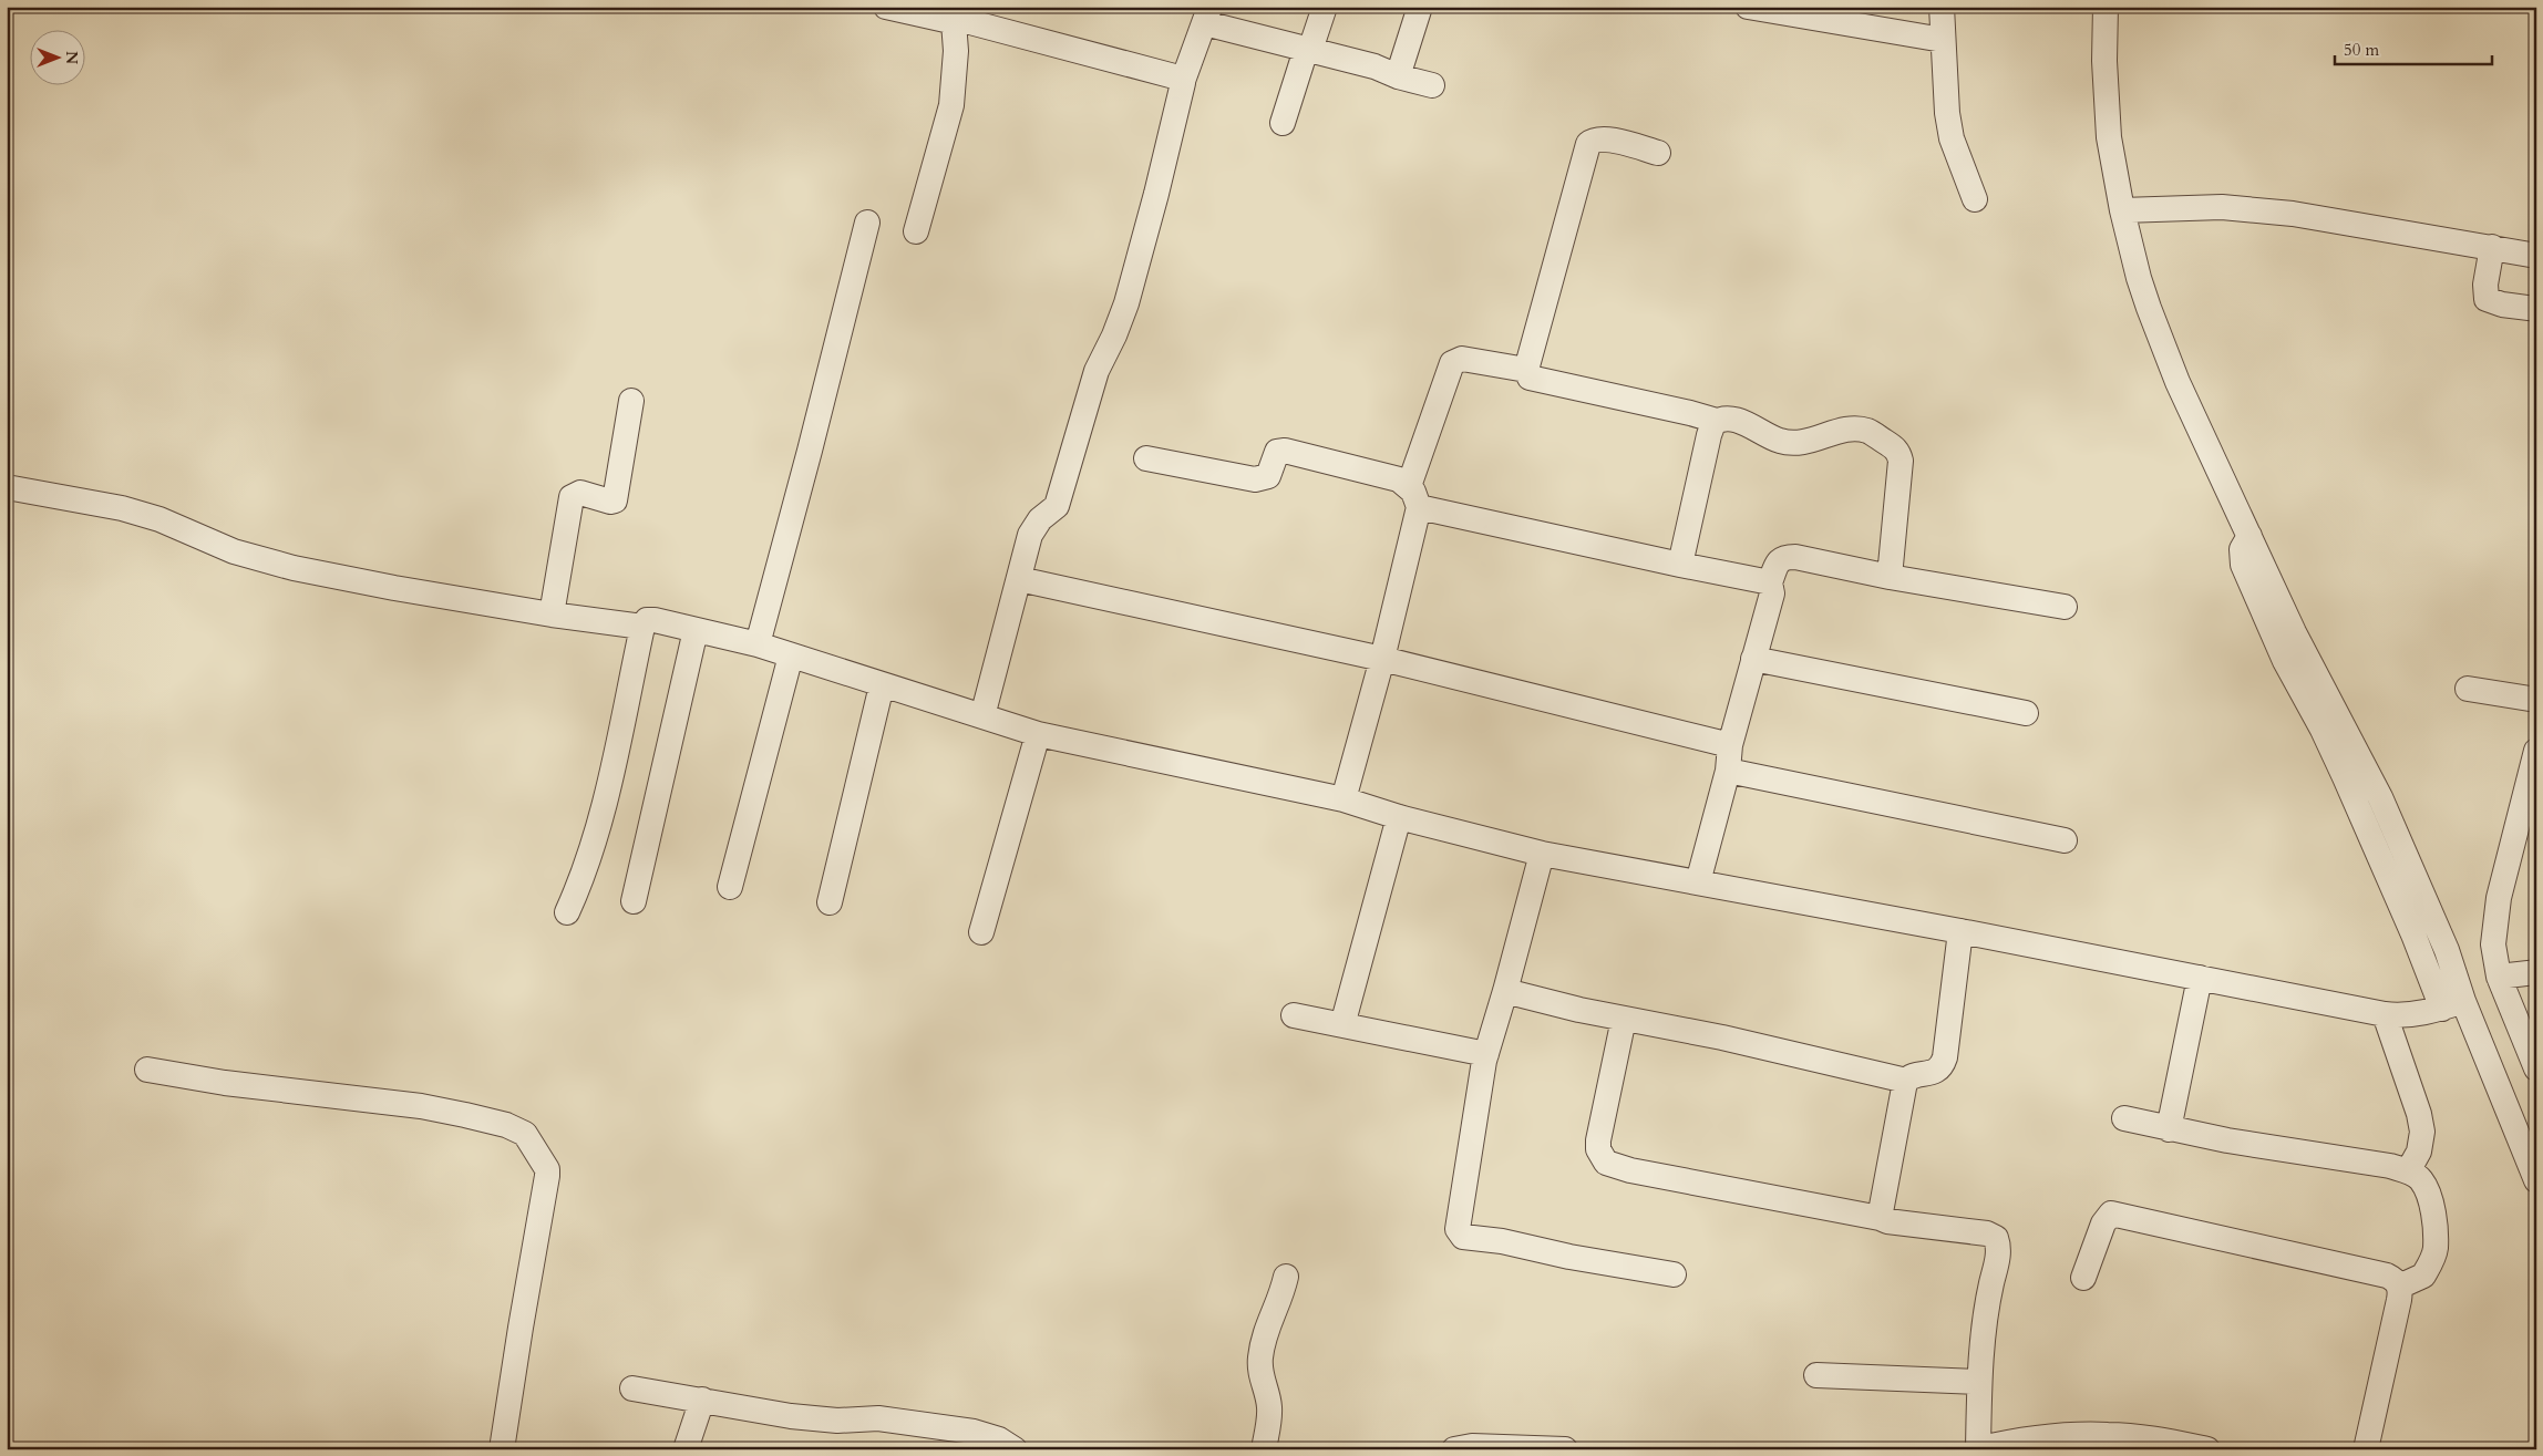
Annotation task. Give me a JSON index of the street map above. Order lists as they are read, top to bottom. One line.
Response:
{"scale_bar":"50 m","north":"right"}
